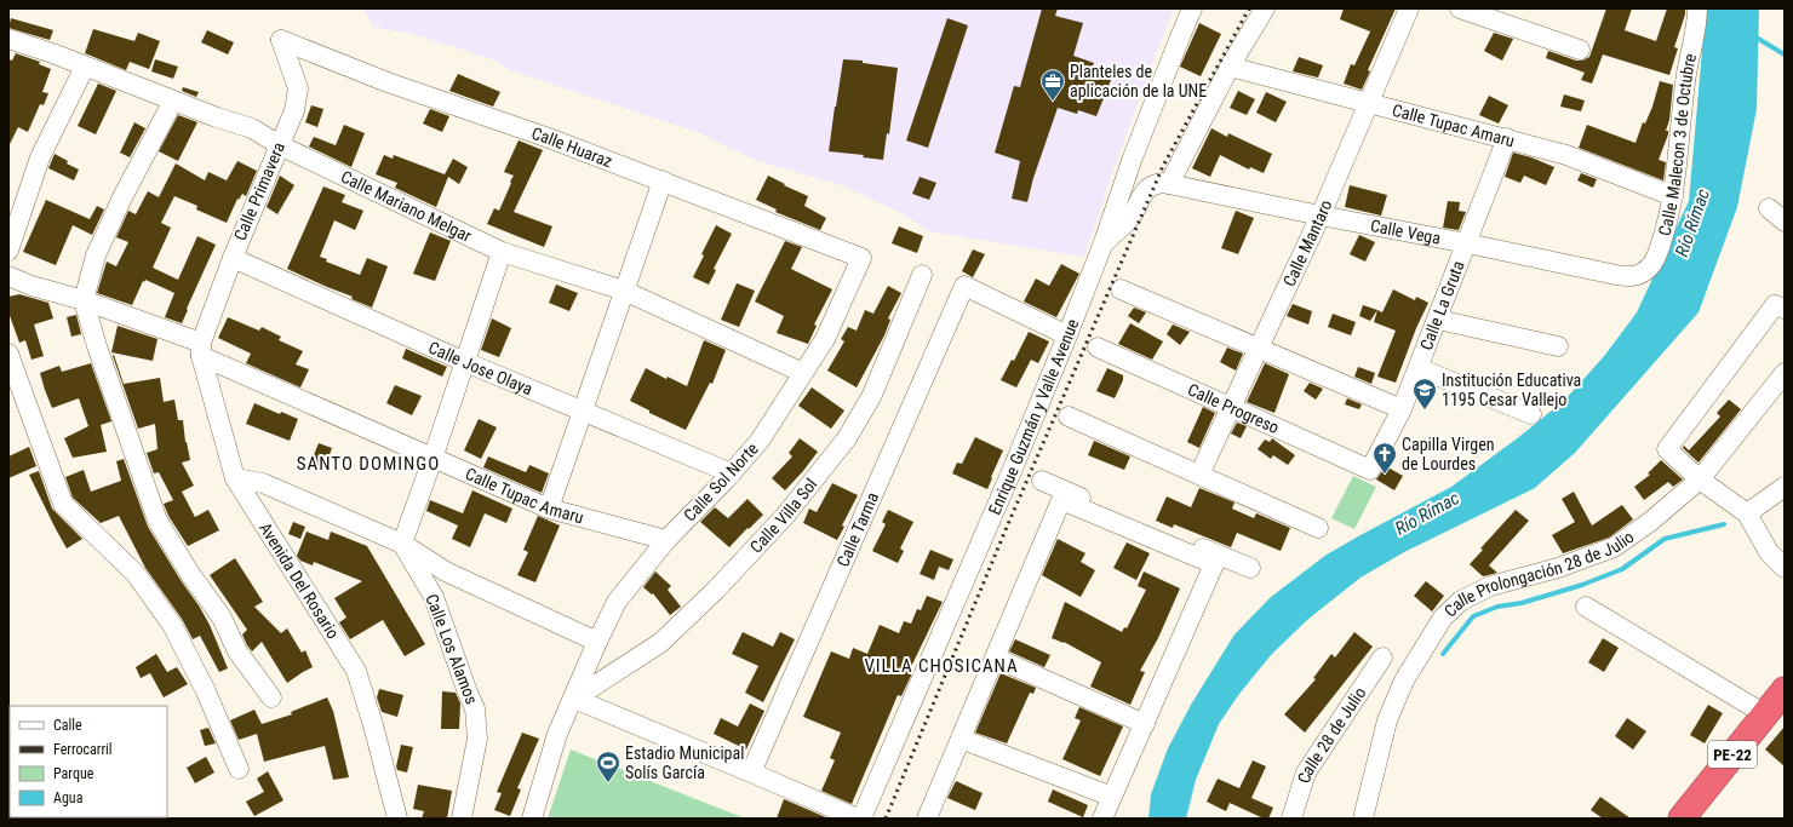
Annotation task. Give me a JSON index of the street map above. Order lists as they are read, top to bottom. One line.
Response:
{"streets":{"highway":["PE-22"],"street":["Calle Tupac Amaru","Calle Malecon 3 de Octubre","Calle Huaraz","Calle Primavera","Calle Mariano Melgar","Calle Vega","Calle Mantaro","Calle La Gruta","Calle Jose Olaya","Calle Progreso","Enrique Guzmán y Valle Avenue","Calle Sol Norte","Calle Villa Sol","Calle Tarma","Calle Prolongación 28 de Julio","Avenida Del Rosario","Calle Los Alamos","Calle 28 de Julio"]},"crossings":[["Calle Tupac Amaru","Calle Malecon 3 de Octubre"],["Calle Tupac Amaru","Calle Primavera"],["Calle Tupac Amaru","Calle Mantaro"],["Calle Tupac Amaru","Calle La Gruta"],["Calle Tupac Amaru","Calle Sol Norte"],["Calle Tupac Amaru","Avenida Del Rosario"],["Calle Malecon 3 de Octubre","Calle Vega"],["Calle Huaraz","Calle Primavera"],["Calle Huaraz","Calle Sol Norte"],["Calle Primavera","Calle Mariano Melgar"],["Calle Primavera","Calle Jose Olaya"],["Calle Primavera","Avenida Del Rosario"],["Calle Mariano Melgar","Calle Sol Norte"],["Calle Vega","Calle Mantaro"],["Calle Vega","Calle La Gruta"],["Calle Mantaro","Calle Progreso"],["Calle La Gruta","Calle Progreso"],["Calle Jose Olaya","Calle Sol Norte"],["Enrique Guzmán y Valle Avenue","Calle Tarma"],["Calle Sol Norte","Calle Villa Sol"]],"districts":["SANTO DOMINGO","VILLA CHOSICANA"],"water":["Río Rímac"],"places":{"office":["Planteles de aplicación de la UNE"],"school or university":["Institución Educativa 1195 Cesar Vallejo"],"church":["Capilla Virgen de Lourdes"],"sports":["Estadio Municipal Solís García"]},"legend":["Calle","Ferrocarril","Parque","Agua"]}
